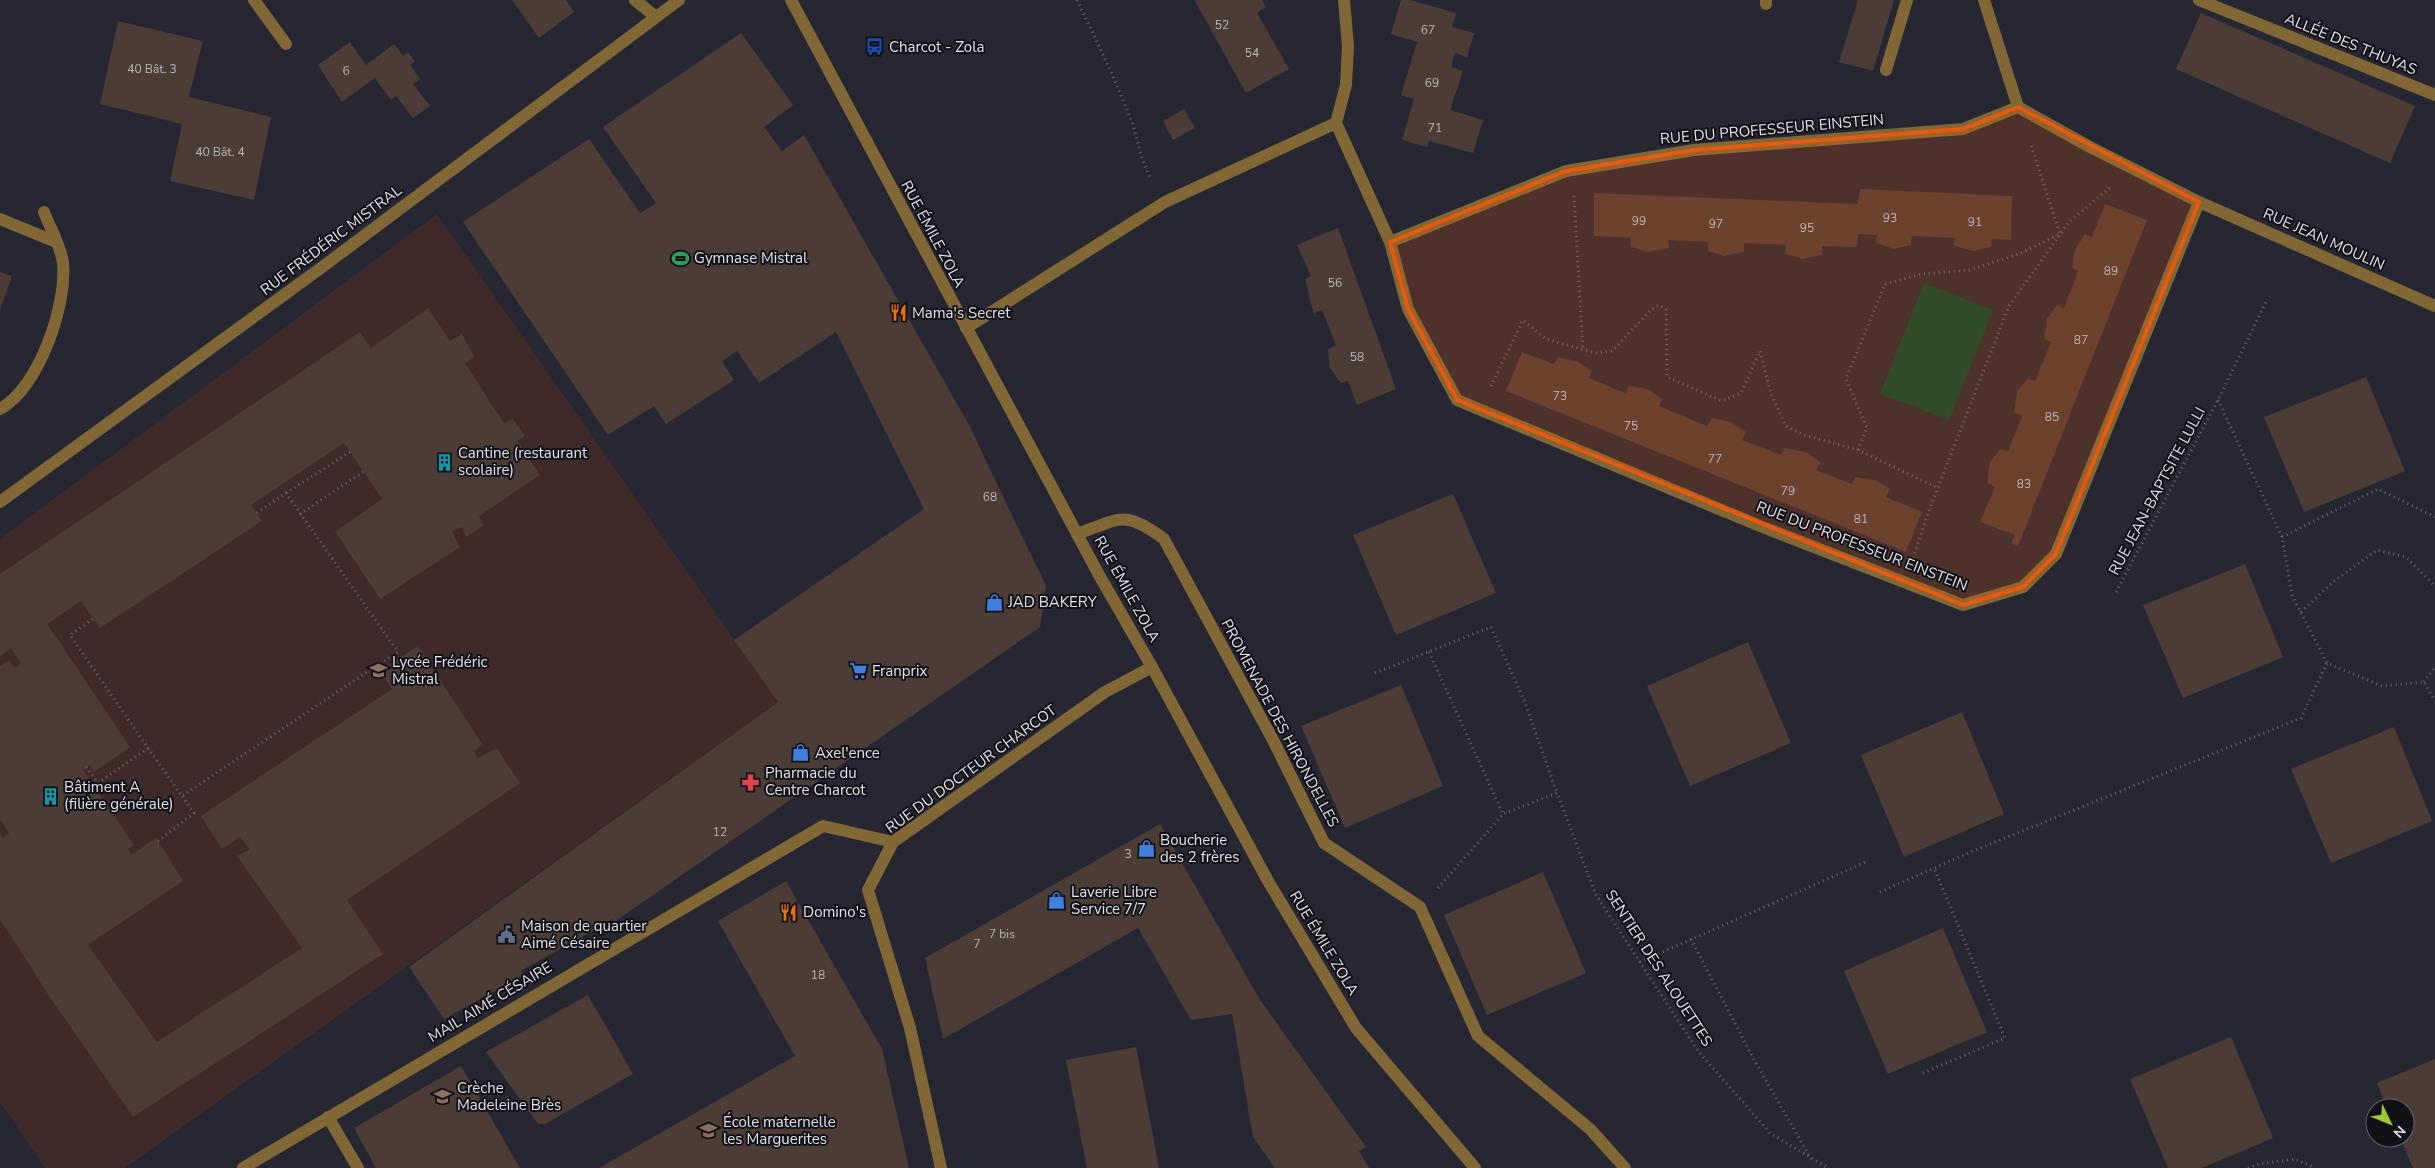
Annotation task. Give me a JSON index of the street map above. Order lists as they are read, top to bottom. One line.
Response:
{"streets":{"street":["ALLÉE DES THUYAS","RUE DU PROFESSEUR EINSTEIN","RUE ÉMILE ZOLA","RUE JEAN MOULIN","RUE FRÉDÉRIC MISTRAL","PROMENADE DES HIRONDELLES","RUE DU DOCTEUR CHARCOT","MAIL AIMÉ CÉSAIRE"],"path":["RUE JEAN-BAPTSITE LULLI","SENTIER DES ALOUETTES"]},"crossings":[["RUE DU PROFESSEUR EINSTEIN","RUE JEAN MOULIN"],["RUE ÉMILE ZOLA","PROMENADE DES HIRONDELLES"],["RUE ÉMILE ZOLA","RUE DU DOCTEUR CHARCOT"],["RUE DU DOCTEUR CHARCOT","MAIL AIMÉ CÉSAIRE"]],"places":{"bus stop":["Charcot - Zola"],"sports":["Gymnase Mistral"],"restaurant":["Mama's Secret","Domino's"],"building":["Cantine (restaurant scolaire)","Bâtiment A (filière générale)"],"shop":["JAD BAKERY","Axel'ence","Boucherie des 2 frères","Laverie Libre Service 7/7"],"school or university":["Lycée Frédéric Mistral","Crèche Madeleine Brès","École maternelle les Marguerites"],"supermarket":["Franprix"],"pharmacy":["Pharmacie du Centre Charcot"],"public building":["Maison de quartier Aimé Césaire"]},"house_numbers":["52","67","54","40 Bât. 3","6","69","71","40 Bât. 4","93","99","91","97","95","89","56","87","58","73","85","75","77","83","79","68","81","12","3","7 bis","7","18"],"north":"bottom right"}
